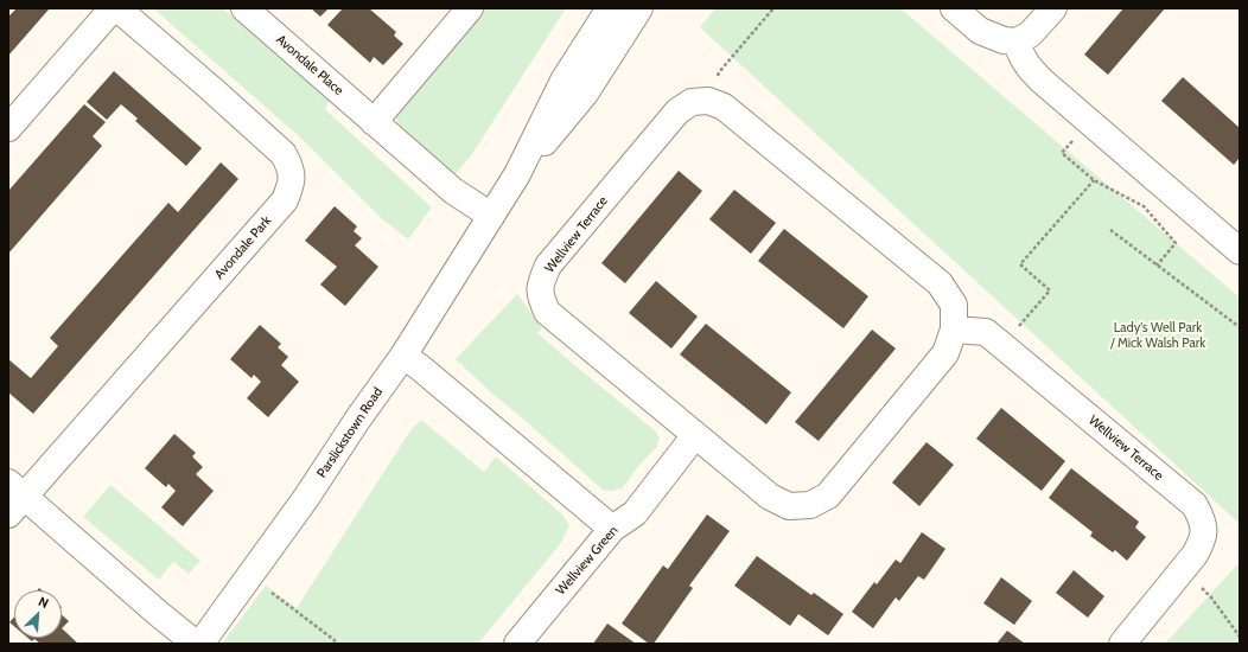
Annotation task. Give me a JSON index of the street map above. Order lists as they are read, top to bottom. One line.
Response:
{"streets":{"street":["Avondale Place","Wellview Terrace","Avondale Park","Parslickstown Road","Wellview Green"]},"crossings":[["Avondale Place","Parslickstown Road"],["Wellview Terrace","Wellview Green"]],"parks":["Lady's Well Park / Mick Walsh Park"],"north":"top right"}
